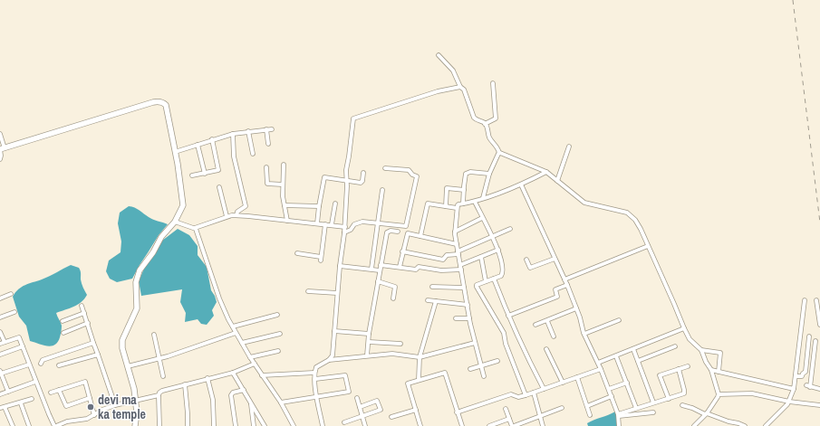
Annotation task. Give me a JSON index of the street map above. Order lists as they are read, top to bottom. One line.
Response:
{"places":["devi ma ka temple"]}
